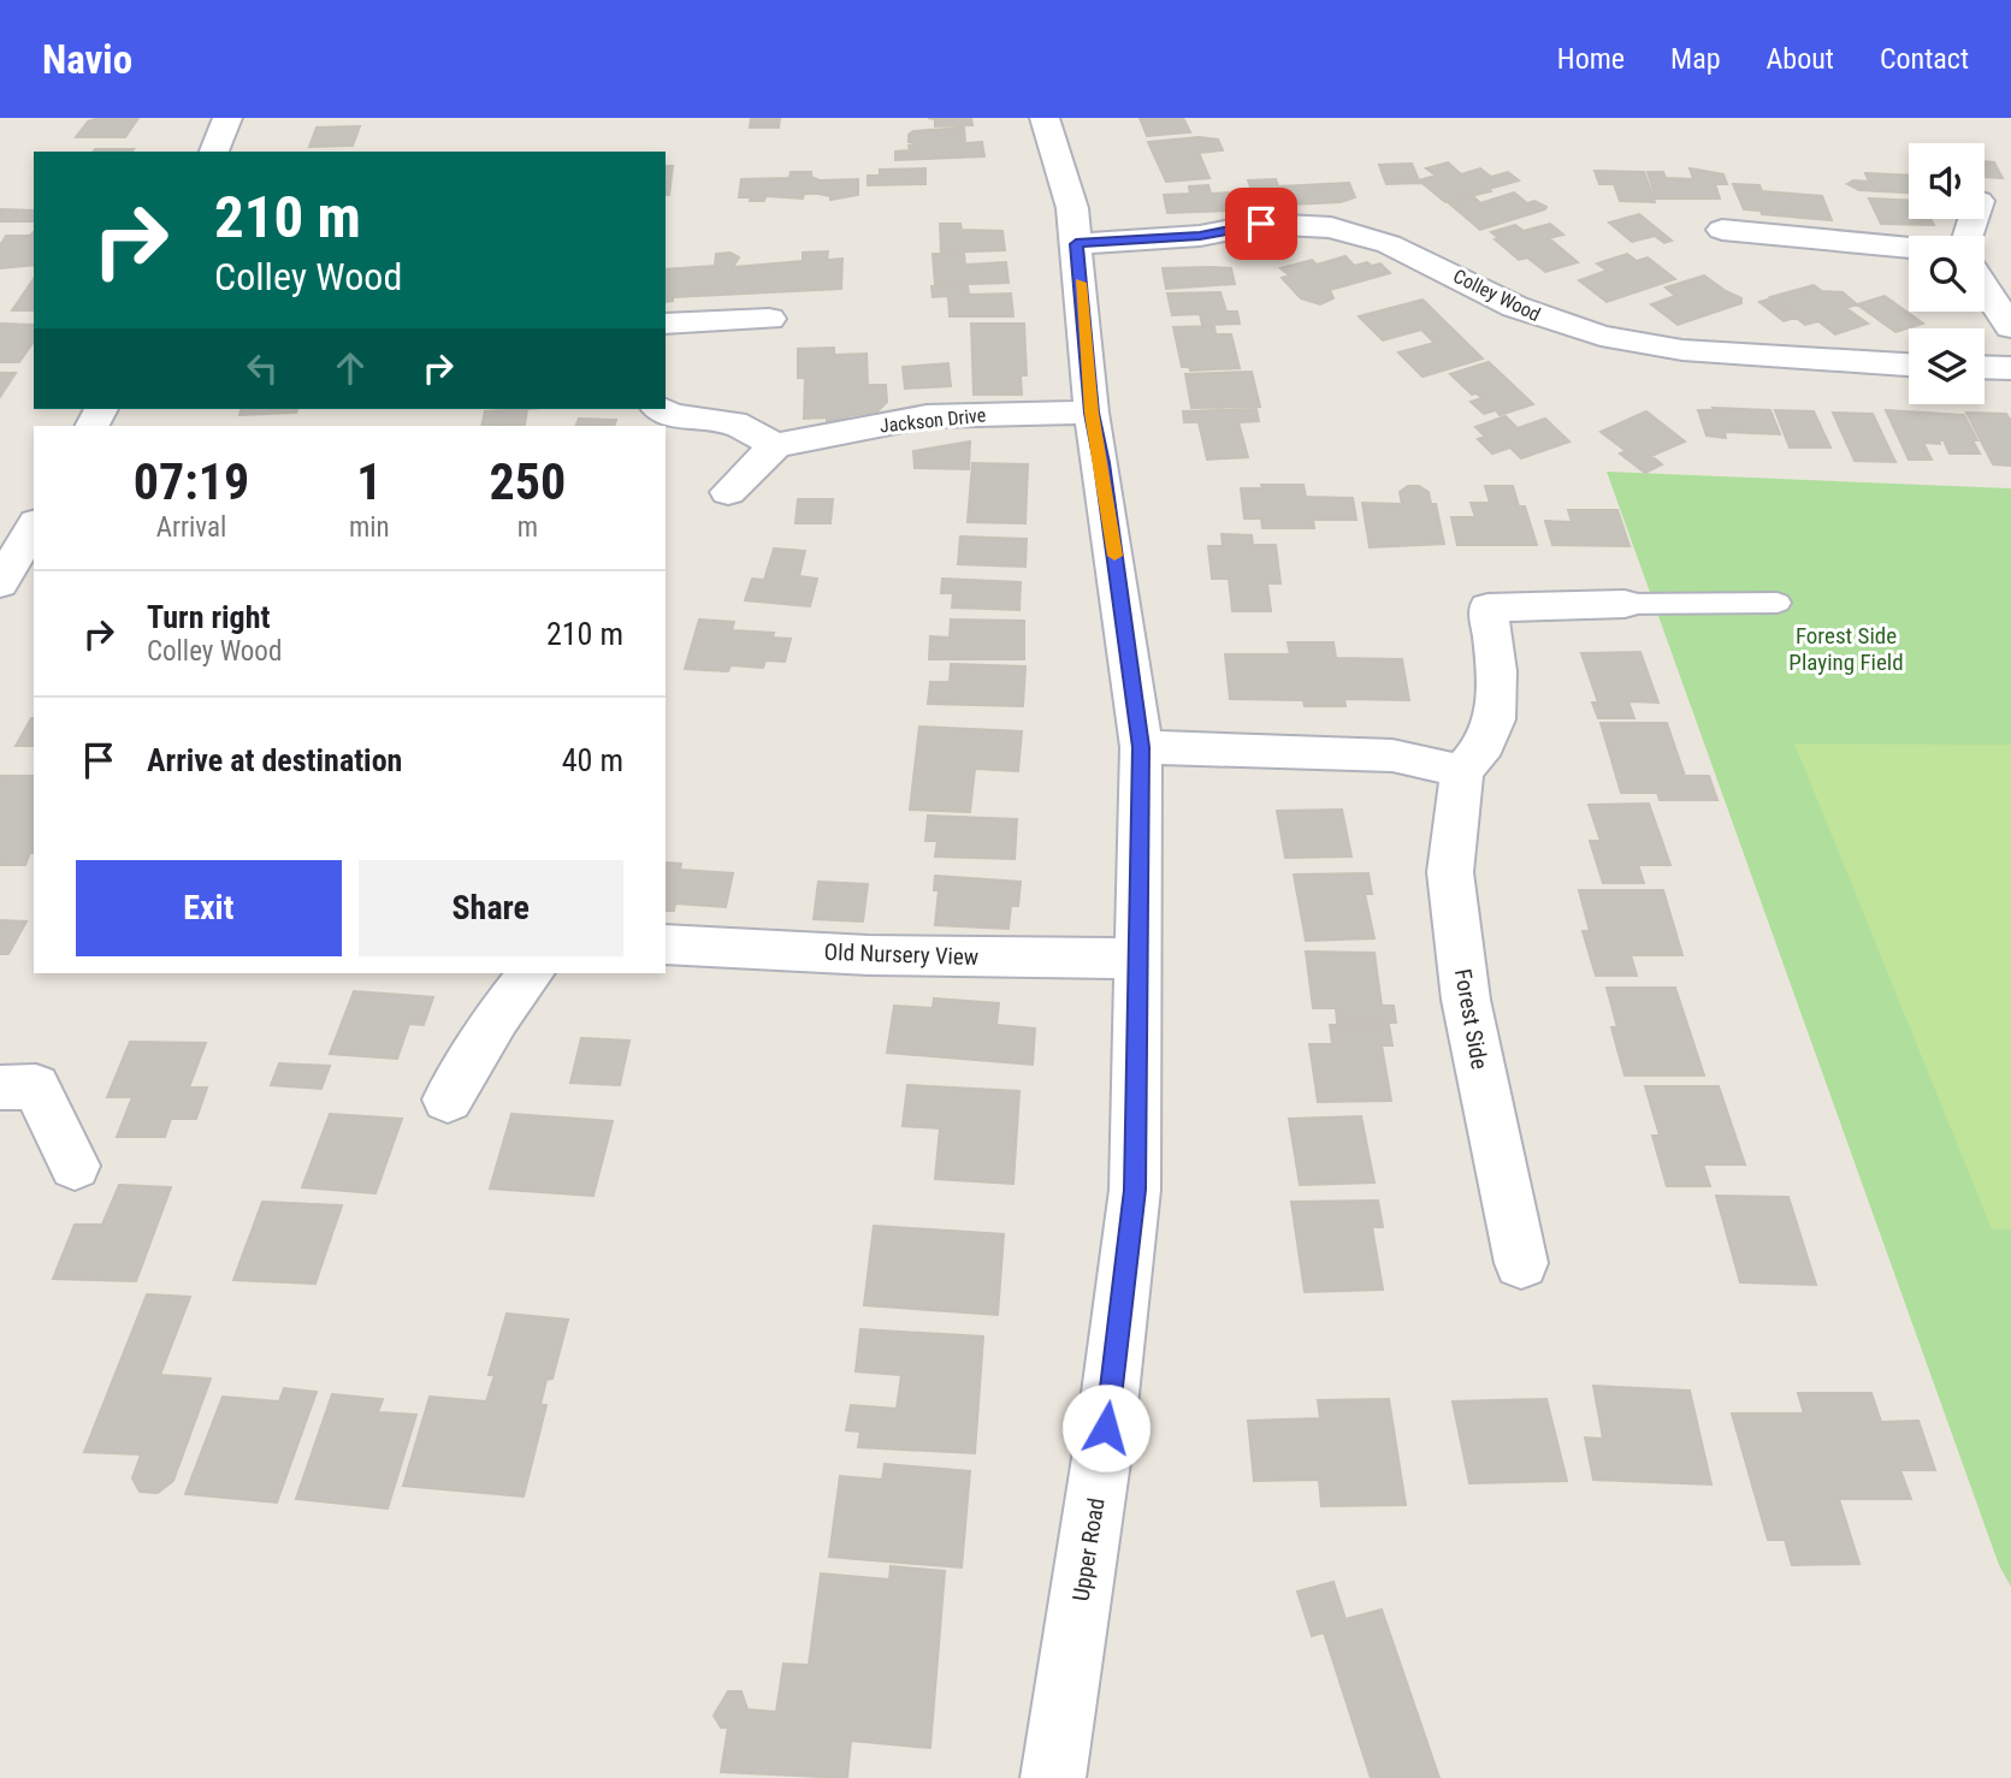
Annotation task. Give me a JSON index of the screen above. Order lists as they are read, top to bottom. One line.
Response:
{"streets":{"street":["Colley Wood","Jackson Drive","Old Nursery View","Forest Side","Upper Road"]},"crossings":[["Colley Wood","Upper Road"],["Jackson Drive","Upper Road"],["Old Nursery View","Upper Road"]],"parks":["Forest Side Playing Field"],"page":{"header":"Navio","nav":["Home","Map","About","Contact"],"turn":["210 m","Colley Wood"],"eta":["07:19","Arrival","1","min","250","m"],"list":[{"name":"Turn right","note":"Colley Wood","value":"210 m"},{"name":"Arrive at destination","value":"40 m"}],"buttons":["Exit","Share"]}}
